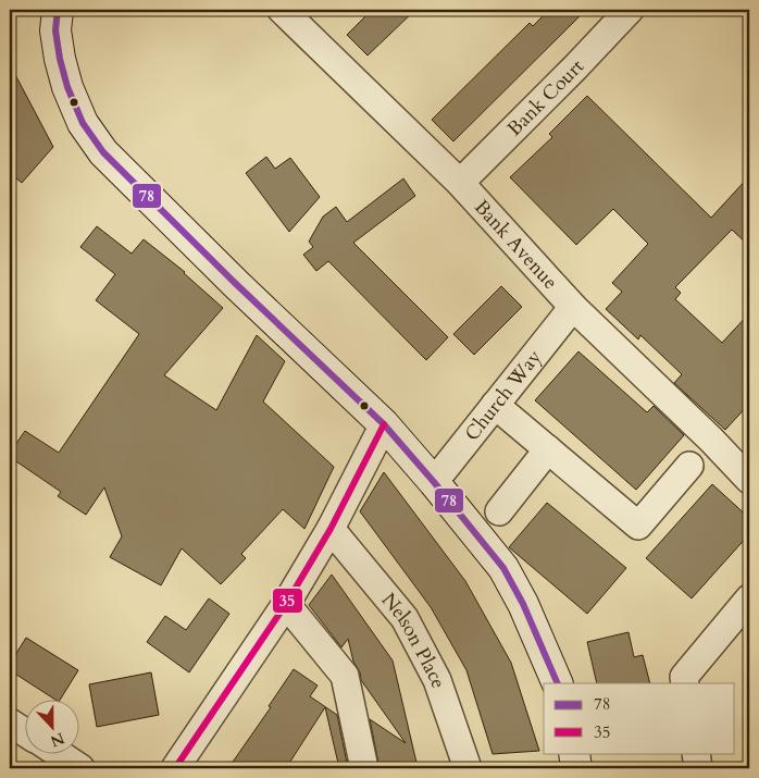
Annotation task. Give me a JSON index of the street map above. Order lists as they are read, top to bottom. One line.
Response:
{"streets":{"street":["Bank Court","Bank Avenue","Church Way","Nelson Place"]},"crossings":[["Bank Court","Bank Avenue"],["Bank Avenue","Church Way"]],"lines":["transit line 78","transit line 35"],"legend":["78","35"],"north":"bottom"}
